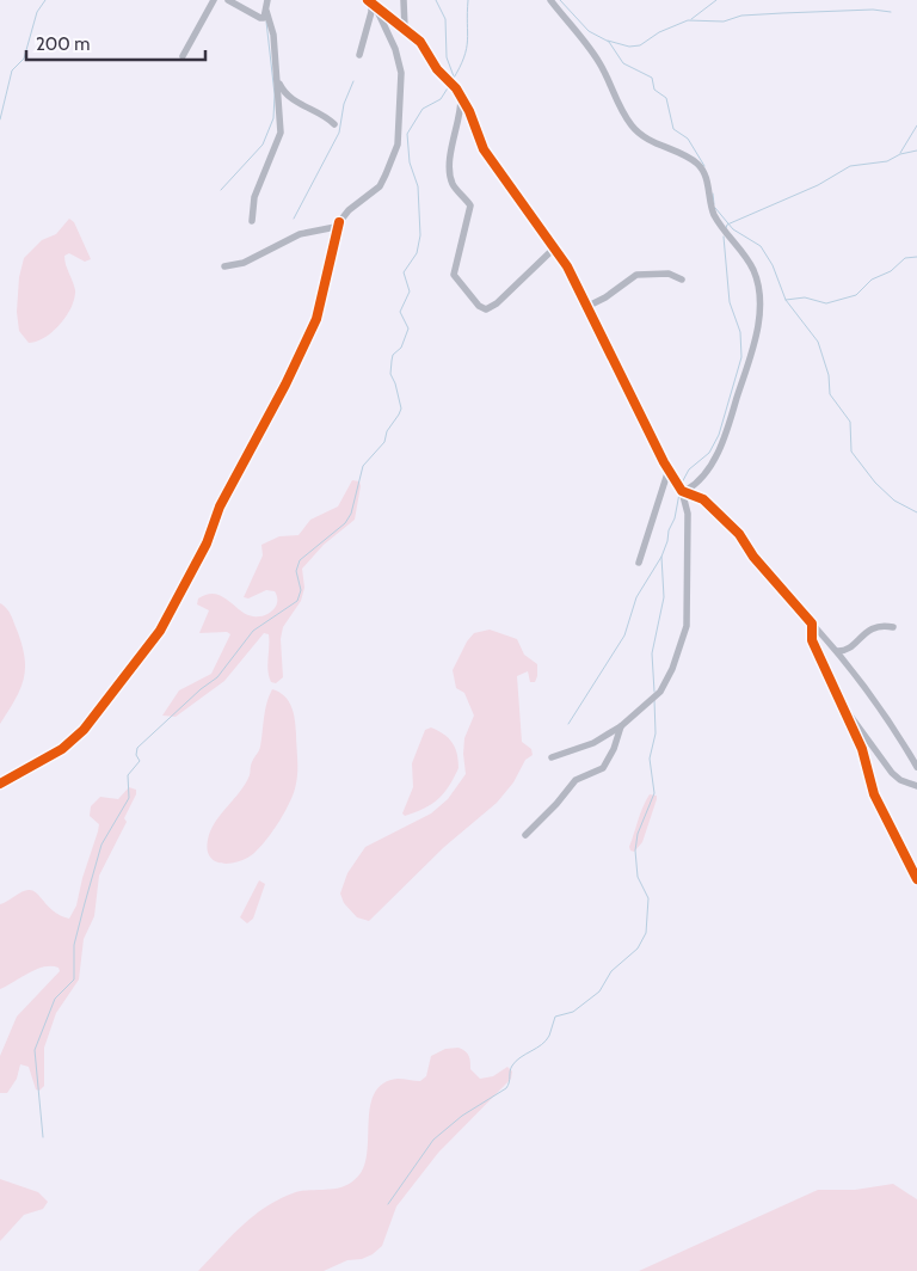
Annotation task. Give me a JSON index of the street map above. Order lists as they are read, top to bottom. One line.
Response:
{"scale_bar":"200 m"}
